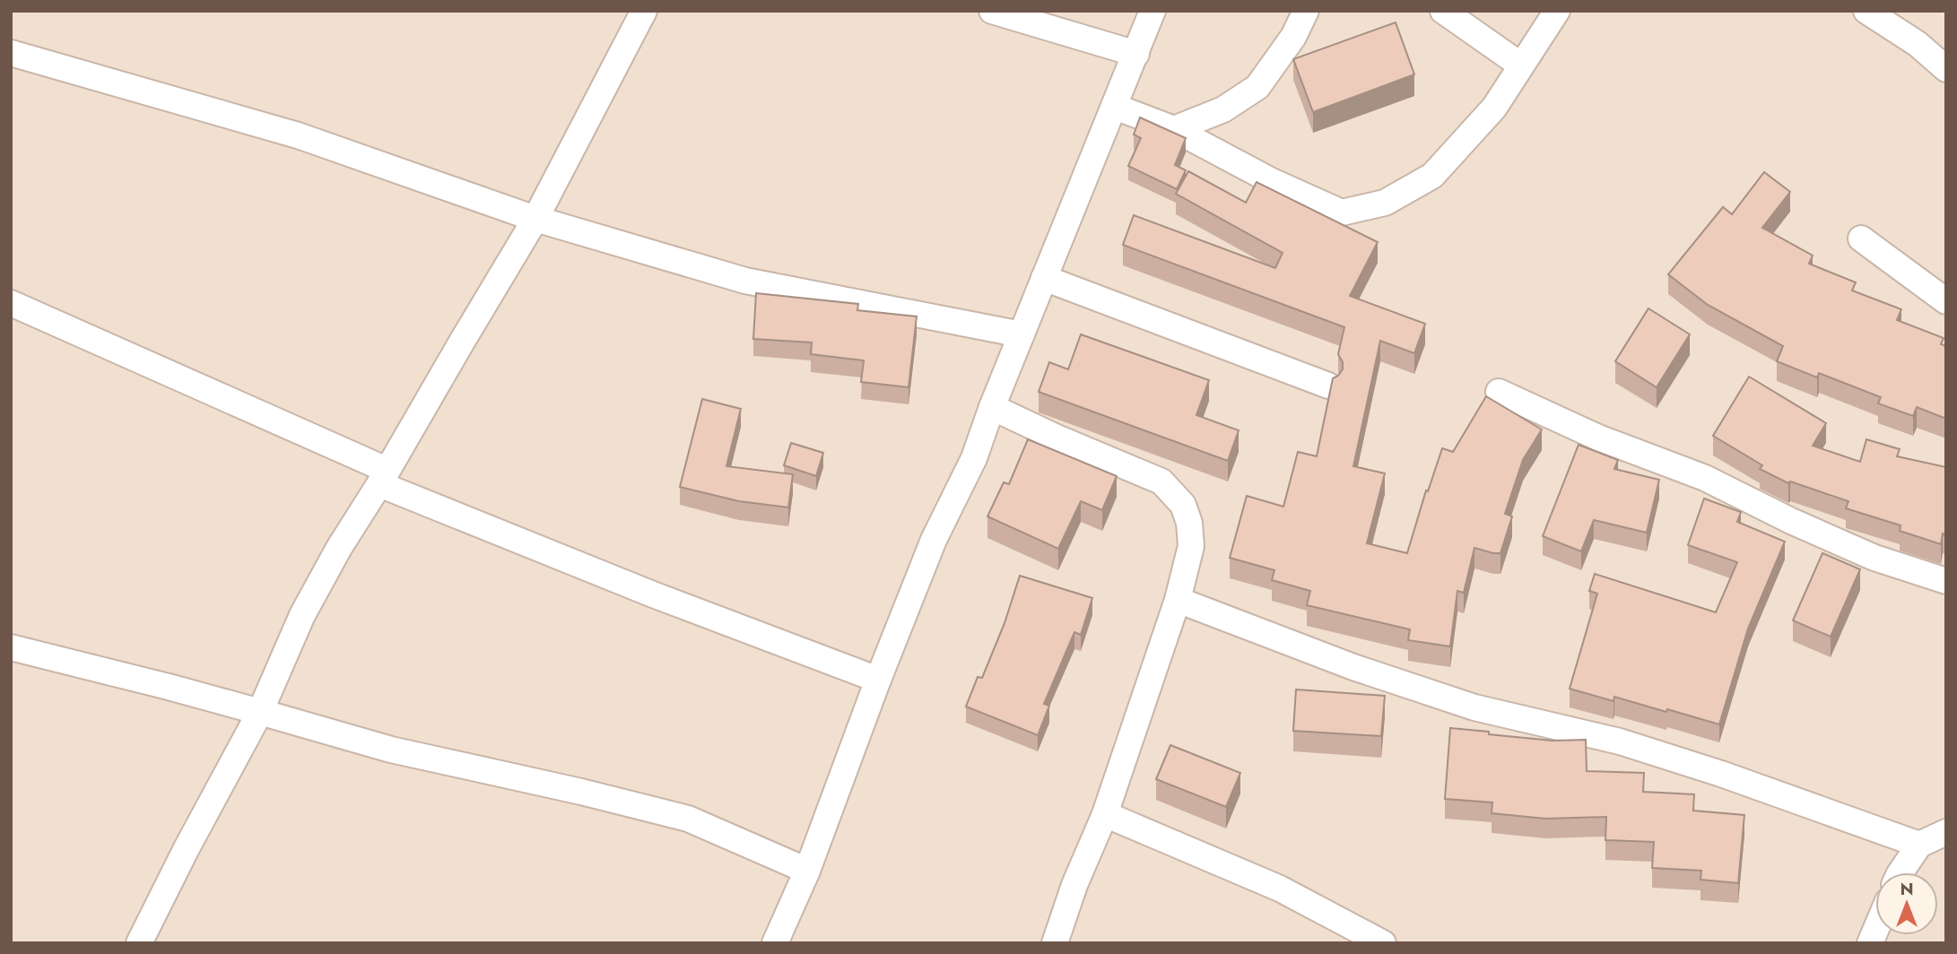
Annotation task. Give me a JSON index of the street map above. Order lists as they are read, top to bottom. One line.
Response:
{"north":"top"}
